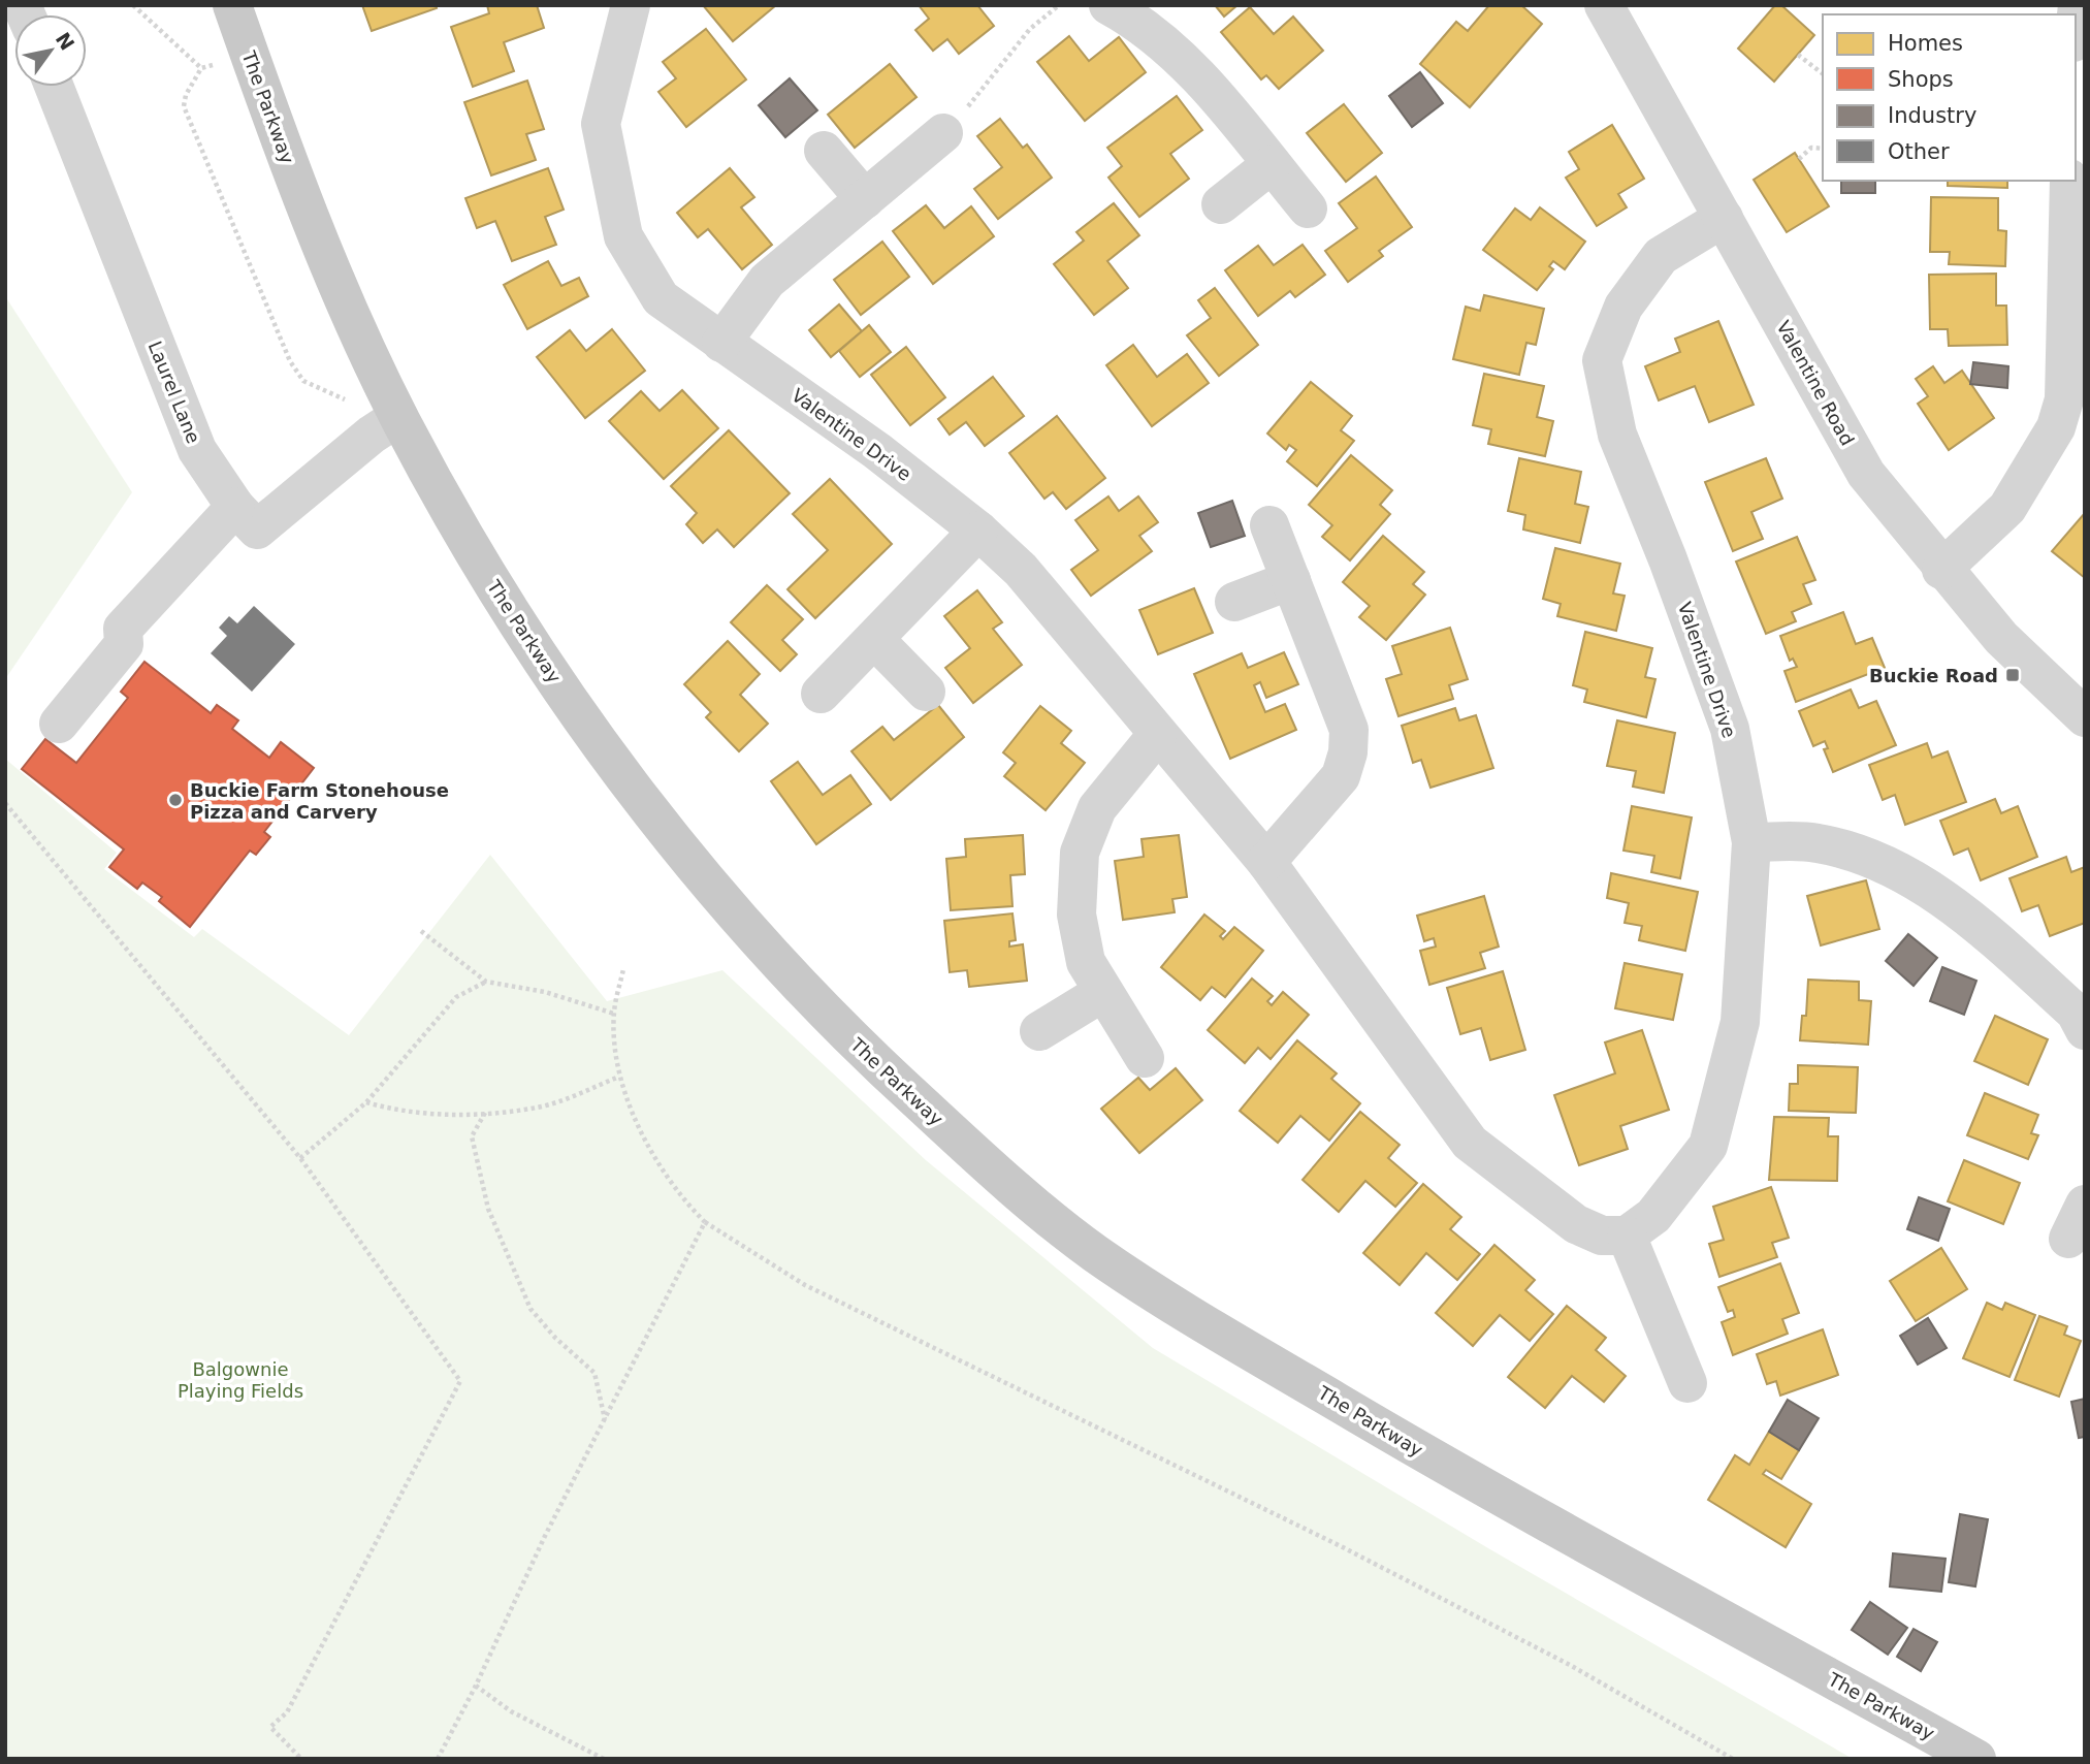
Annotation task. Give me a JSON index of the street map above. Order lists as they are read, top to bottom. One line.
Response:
{"streets":{"main road":["The Parkway"],"street":["Valentine Road","Laurel Lane","Valentine Drive"]},"crossings":[["The Parkway","Laurel Lane"],["Valentine Road","Valentine Drive"]],"parks":["Balgownie Playing Fields"],"places":{"transit":["Buckie Road"],"other":["Buckie Farm Stonehouse Pizza and Carvery"]},"legend":["Homes","Shops","Industry","Other"],"north":"top right"}
